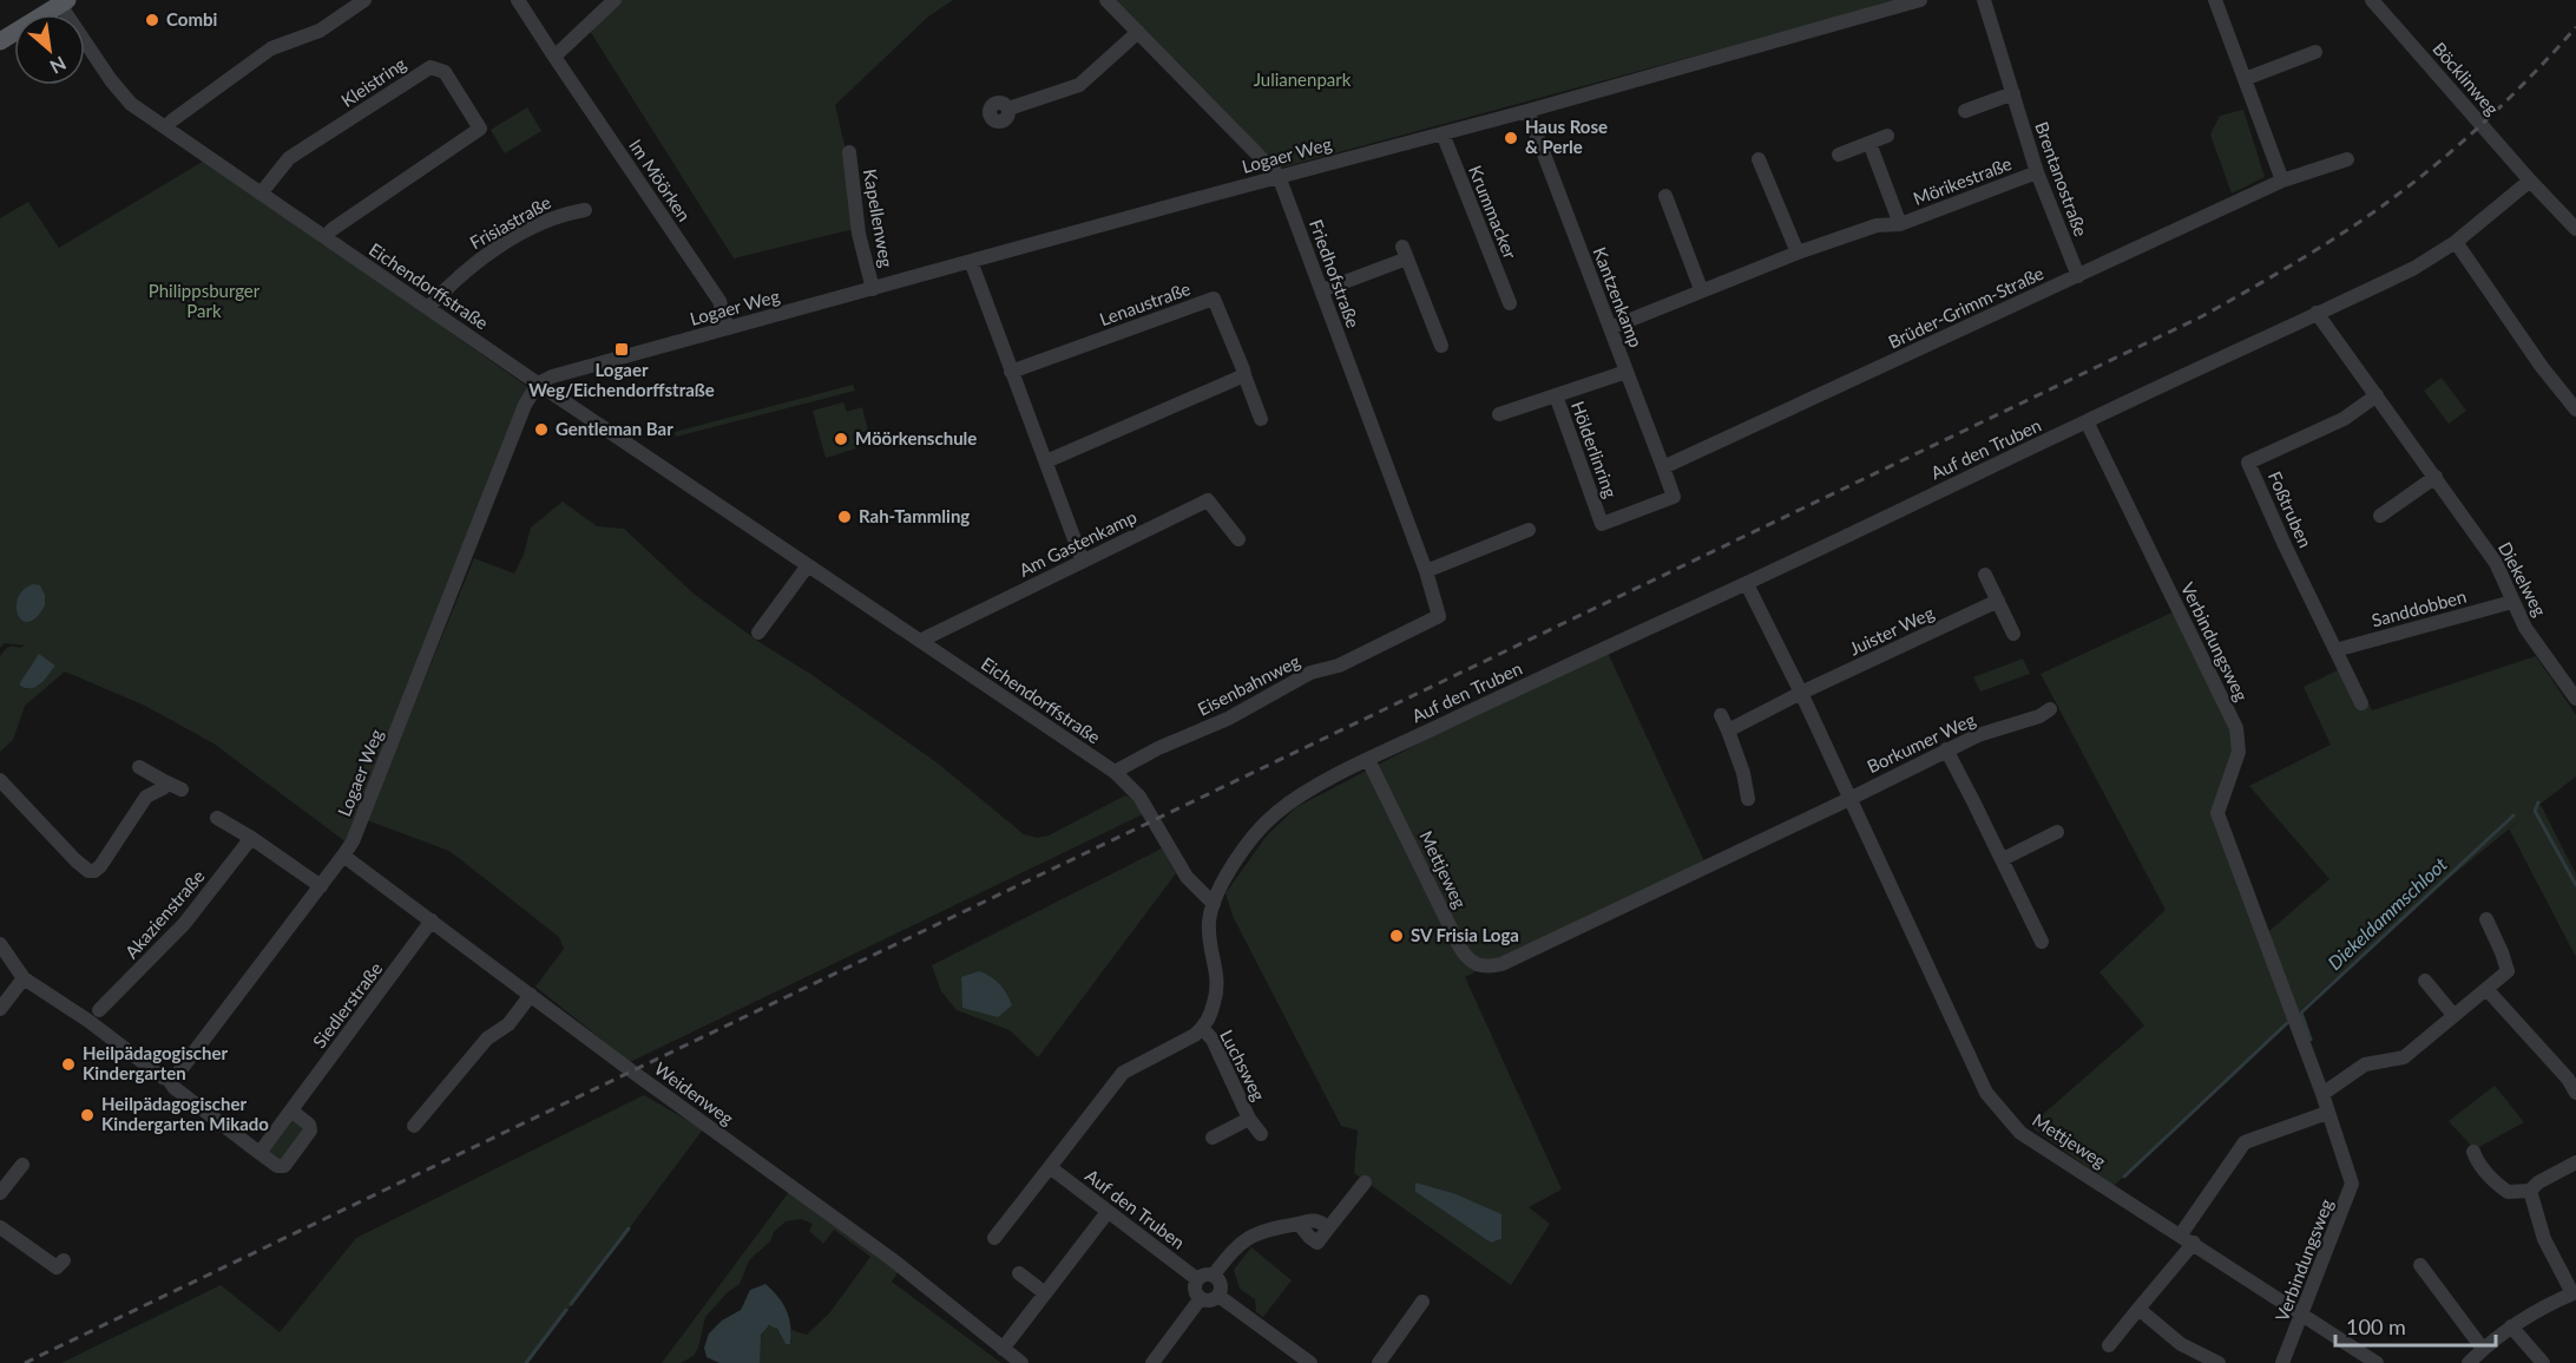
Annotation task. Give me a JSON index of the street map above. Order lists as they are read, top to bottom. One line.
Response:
{"streets":{"street":["Böcklinweg","Kleistring","Logaer Weg","Brentanostraße","Im Möörken","Mörikestraße","Krummacker","Kapellenweg","Frisiastraße","Friedhofstraße","Eichendorffstraße","Kantzenkamp","Lenaustraße","Brüder-Grimm-Straße","Hölderlinring","Auf den Truben","Foßtruben","Am Gastenkamp","Diekelweg","Sanddobben","Juister Weg","Verbindungsweg","Eisenbahnweg","Borkumer Weg","Mettjeweg","Akazienstraße","Siedlerstraße","Luchsweg","Weidenweg"]},"crossings":[["Kleistring","Eichendorffstraße"],["Logaer Weg","Im Möörken"],["Logaer Weg","Krummacker"],["Logaer Weg","Kapellenweg"],["Logaer Weg","Friedhofstraße"],["Logaer Weg","Eichendorffstraße"],["Logaer Weg","Kantzenkamp"],["Logaer Weg","Weidenweg"],["Brentanostraße","Mörikestraße"],["Brentanostraße","Brüder-Grimm-Straße"],["Mörikestraße","Kantzenkamp"],["Frisiastraße","Eichendorffstraße"],["Friedhofstraße","Eisenbahnweg"],["Eichendorffstraße","Auf den Truben"],["Eichendorffstraße","Am Gastenkamp"],["Eichendorffstraße","Eisenbahnweg"],["Kantzenkamp","Brüder-Grimm-Straße"],["Kantzenkamp","Hölderlinring"],["Auf den Truben","Verbindungsweg"],["Auf den Truben","Mettjeweg"],["Auf den Truben","Luchsweg"],["Foßtruben","Diekelweg"],["Foßtruben","Sanddobben"],["Diekelweg","Sanddobben"],["Juister Weg","Mettjeweg"],["Verbindungsweg","Mettjeweg"],["Borkumer Weg","Mettjeweg"],["Siedlerstraße","Weidenweg"]],"water":["Diekeldammschloot"],"parks":["Julianenpark","Philippsburger Park"],"places":{"other":["Combi","Haus Rose & Perle","Gentleman Bar","Möörkenschule","Rah-Tammling","SV Frisia Loga","Heilpädagogischer Kindergarten","Heilpädagogischer Kindergarten Mikado"],"transit":["Logaer Weg/Eichendorffstraße"]},"scale_bar":"100 m","north":"bottom right"}
